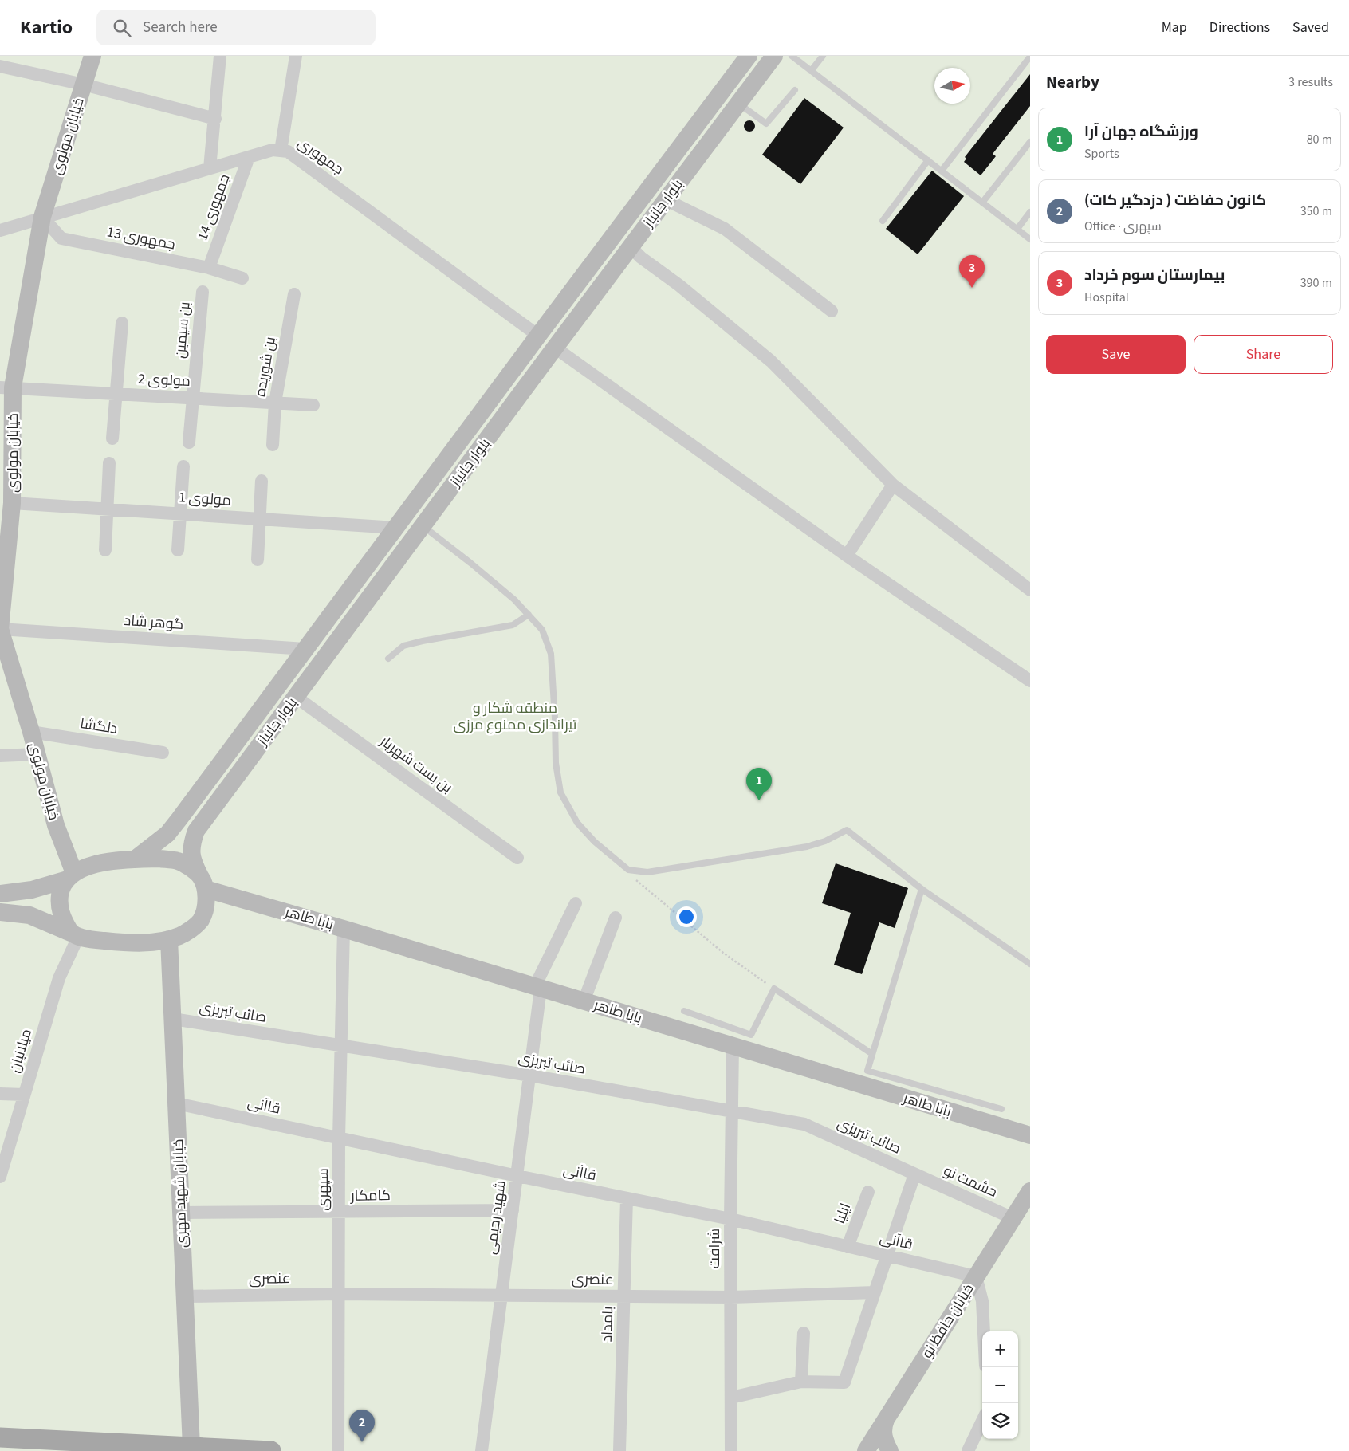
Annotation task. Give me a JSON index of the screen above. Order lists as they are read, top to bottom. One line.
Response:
{"streets":{"main road":["خیابان مولوی","بلوار جانباز","بابا طاهر","خیابان شهید مهری","خیابان حافظ نو"],"street":["جمهوری","جمهوری 14","جمهوری 13","بن سیمین","بن شوریده","مولوی 2","مولوی 1","گوهر شاد","دلگشا","بن بست شهریار","صائب تبریزی","میلانیان","قاآنی","حشمت نو","سپهری","کامکار","ایلیا","شهید رحیمی","شرافت","عنصری","بامداد"]},"crossings":[["خیابان مولوی","جمهوری"],["خیابان مولوی","بلوار جانباز"],["خیابان مولوی","جمهوری 13"],["خیابان مولوی","مولوی 2"],["خیابان مولوی","مولوی 1"],["خیابان مولوی","گوهر شاد"],["خیابان مولوی","دلگشا"],["خیابان مولوی","بابا طاهر"],["خیابان مولوی","میلانیان"],["خیابان مولوی","خیابان شهید مهری"],["جمهوری","بلوار جانباز"],["جمهوری","جمهوری 14"],["جمهوری","جمهوری 13"],["بلوار جانباز","مولوی 1"],["بلوار جانباز","گوهر شاد"],["بلوار جانباز","بن بست شهریار"],["بلوار جانباز","بابا طاهر"],["بلوار جانباز","میلانیان"],["بلوار جانباز","خیابان شهید مهری"],["جمهوری 14","جمهوری 13"],["بن سیمین","مولوی 2"],["بن شوریده","مولوی 2"],["بابا طاهر","میلانیان"],["بابا طاهر","سپهری"],["بابا طاهر","خیابان شهید مهری"],["بابا طاهر","شهید رحیمی"],["بابا طاهر","شرافت"],["صائب تبریزی","حشمت نو"],["صائب تبریزی","سپهری"],["صائب تبریزی","خیابان شهید مهری"],["صائب تبریزی","شهید رحیمی"],["صائب تبریزی","شرافت"],["میلانیان","خیابان شهید مهری"],["قاآنی","سپهری"],["قاآنی","خیابان شهید مهری"],["قاآنی","ایلیا"],["قاآنی","شهید رحیمی"],["قاآنی","شرافت"],["قاآنی","خیابان حافظ نو"],["قاآنی","بامداد"],["حشمت نو","خیابان حافظ نو"],["سپهری","کامکار"],["سپهری","عنصری"],["خیابان شهید مهری","کامکار"],["خیابان شهید مهری","عنصری"],["کامکار","شهید رحیمی"],["شهید رحیمی","عنصری"],["شرافت","عنصری"],["عنصری","بامداد"]],"parks":["منطقه شکار و تیراندازی ممنوع مرزی"],"north":"right","page":{"header":"Kartio","search":"Search here","nav":["Map","Directions","Saved"],"heading":["Nearby","3 results"],"list":[{"mark":"1","name":"ورزشگاه جهان آرا","note":"Sports","value":"80 m"},{"mark":"2","name":"کانون حفاظت ( دزدگیر کات)","note":"Office · سپهری","value":"350 m"},{"mark":"3","name":"بیمارستان سوم خرداد","note":"Hospital","value":"390 m"}],"pins":["3","1","2"],"buttons":["Save","Share"],"map_buttons":["+","−"]}}
